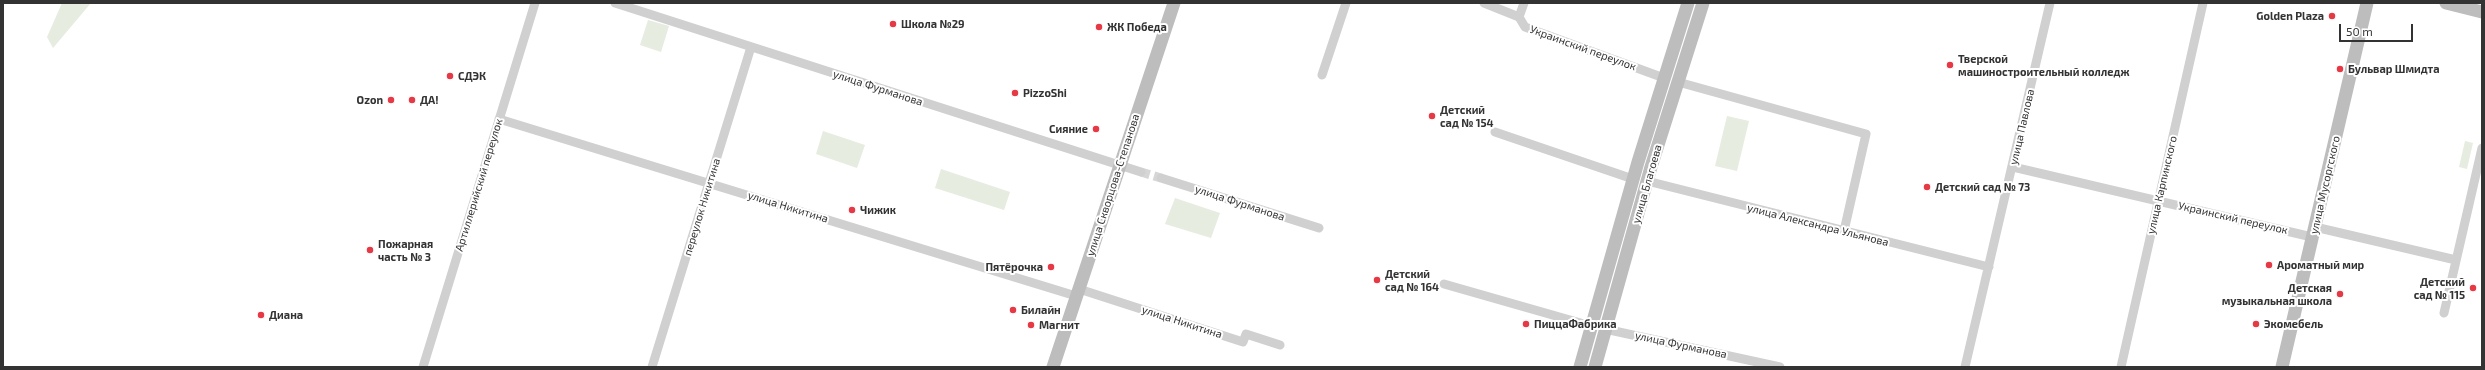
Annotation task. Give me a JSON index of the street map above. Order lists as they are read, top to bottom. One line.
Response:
{"streets":{"main road":["улица Благоева","улица Скворцова-Степанова","улица Мусоргского"],"street":["Украинский переулок","улица Фурманова","улица Павлова","Артиллерийский переулок","улица Карпинского","переулок Никитина","улица Никитина","улица Александра Ульянова"]},"crossings":[["Украинский переулок","улица Павлова"],["Украинский переулок","улица Благоева"],["Украинский переулок","улица Карпинского"],["Украинский переулок","улица Мусоргского"],["улица Фурманова","улица Благоева"],["улица Фурманова","улица Скворцова-Степанова"],["улица Фурманова","переулок Никитина"],["улица Павлова","улица Александра Ульянова"],["улица Благоева","улица Александра Ульянова"],["Артиллерийский переулок","улица Никитина"],["улица Скворцова-Степанова","улица Никитина"],["переулок Никитина","улица Никитина"]],"places":["Golden Plaza","Школа №29","ЖК Победа","Тверской машиностроительный колледж","Бульвар Шмидта","СДЭК","PizzoShi","Ozon","ДА!","Детский сад № 154","Сияние","Детский сад № 73","Чижик","Пожарная часть № 3","Ароматный мир","Пятёрочка","Детский сад № 164","Детский сад № 115","Детская музыкальная школа","Билайн","Диана","ПиццаФабрика","Экомебель","Магнит"],"scale_bar":"50 m"}
